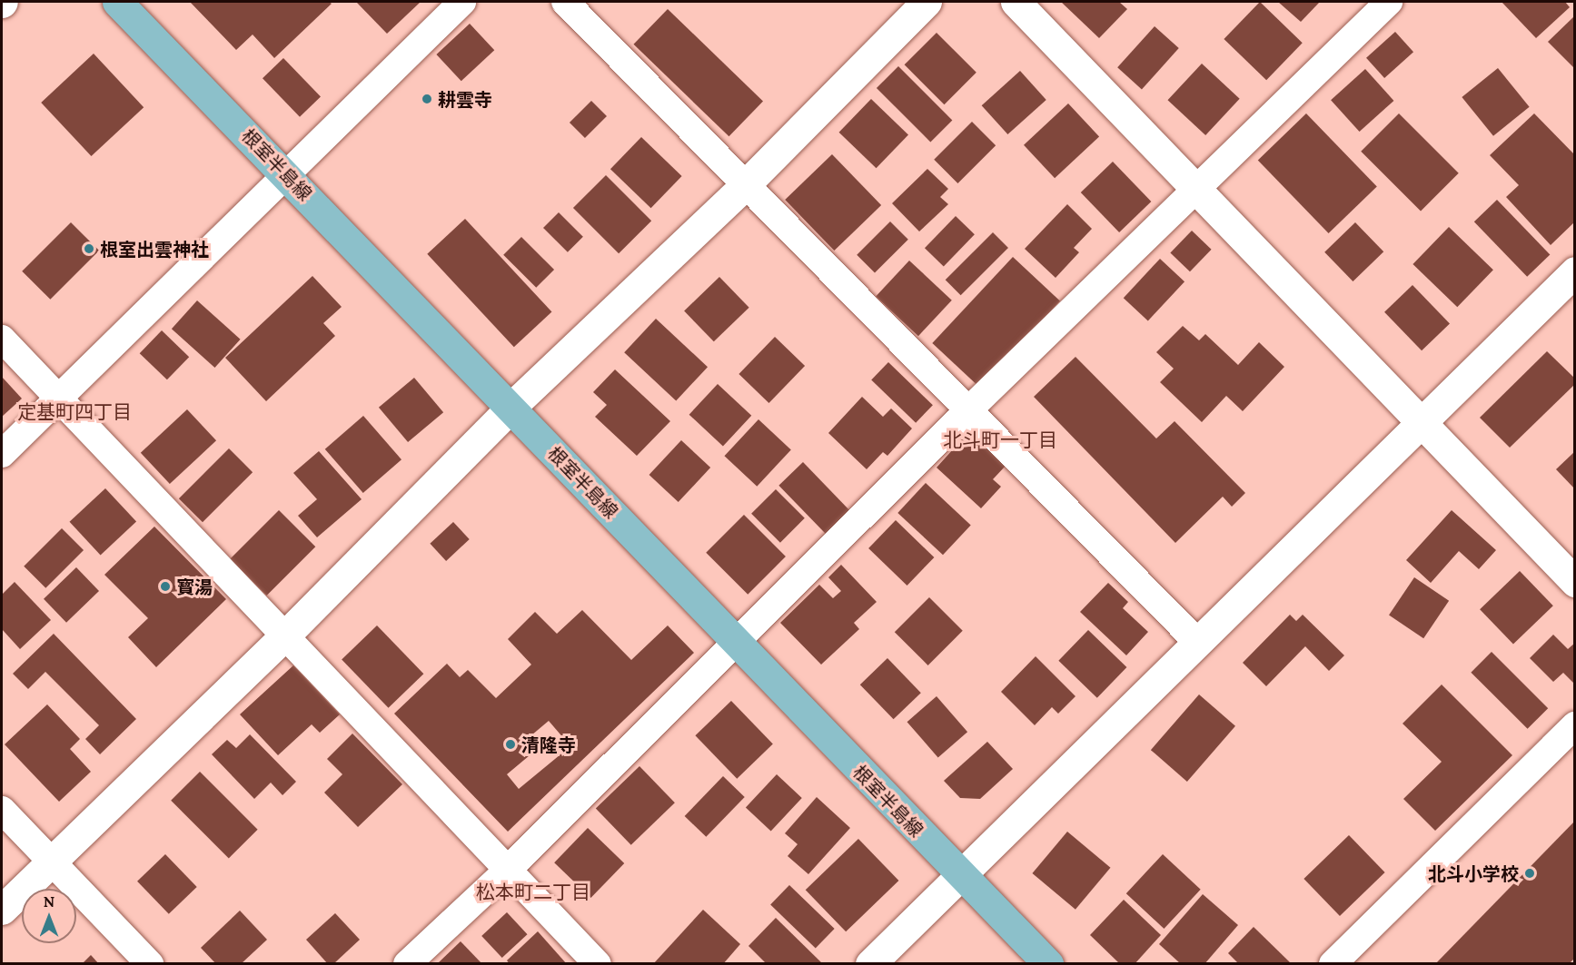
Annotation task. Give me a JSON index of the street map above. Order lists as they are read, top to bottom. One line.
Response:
{"streets":{"main road":["根室半島線"]},"districts":["定基町四丁目","北斗町一丁目","松本町二丁目"],"places":["耕雲寺","根室出雲神社","寳湯","清隆寺","北斗小学校"],"north":"top"}
